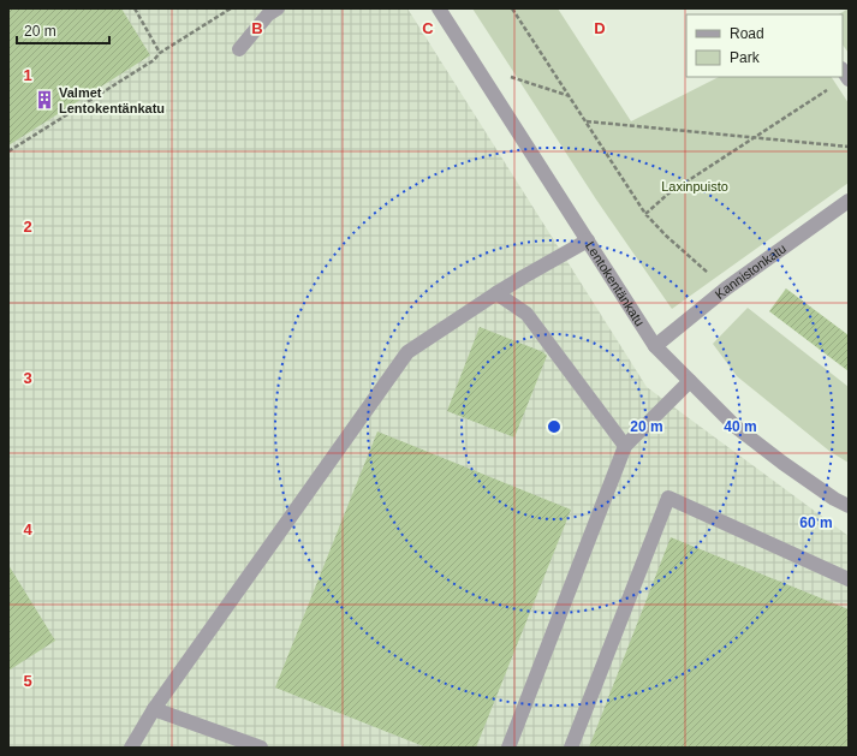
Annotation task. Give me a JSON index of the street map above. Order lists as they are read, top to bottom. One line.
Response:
{"streets":{"street":["Kannistonkatu","Lentokentänkatu"]},"crossings":[["Kannistonkatu","Lentokentänkatu"]],"parks":["Laxinpuisto"],"places":{"building":["Valmet Lentokentänkatu"]},"legend":["Road","Park"],"scale_bar":"20 m","grid":{"columns":["B","C","D"],"rows":["1","2","3","4","5"]},"rings":["20 m","40 m","60 m"]}
